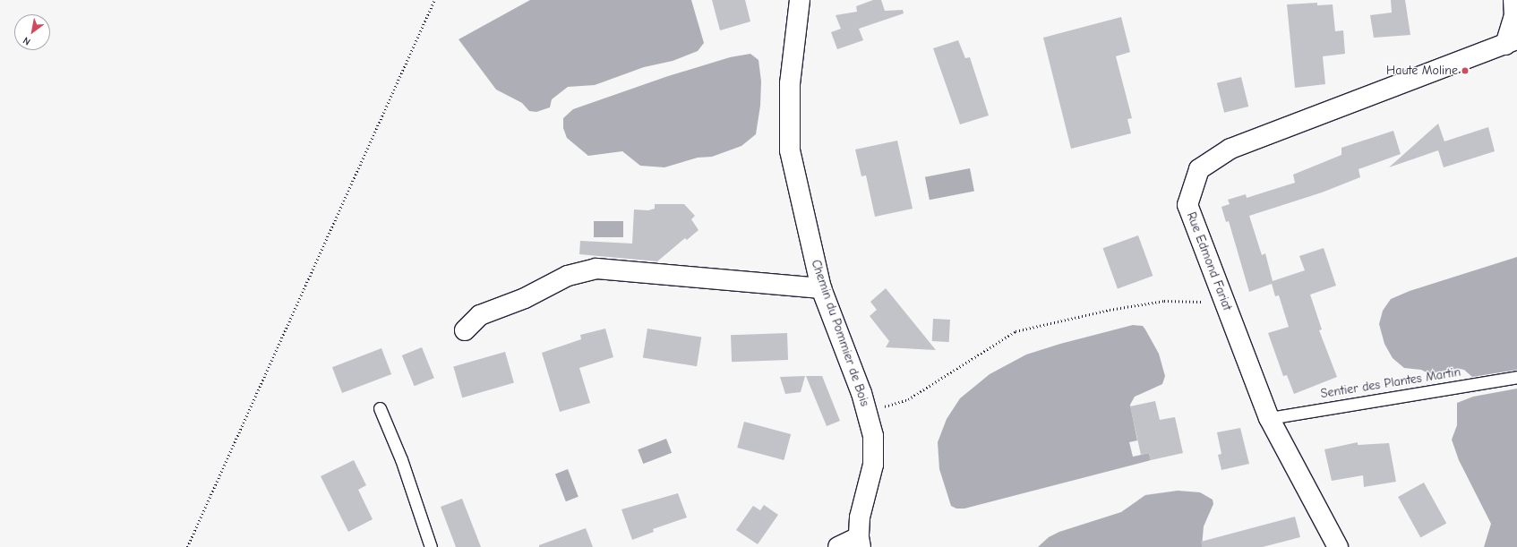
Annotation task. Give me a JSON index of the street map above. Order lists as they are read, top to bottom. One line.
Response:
{"streets":{"street":["Rue Edmond Fariat","Chemin du Pommier de Bois"],"lane":["Sentier des Plantes Martin"]},"crossings":[["Rue Edmond Fariat","Sentier des Plantes Martin"]],"places":["Haute Moline"],"north":"bottom left"}
